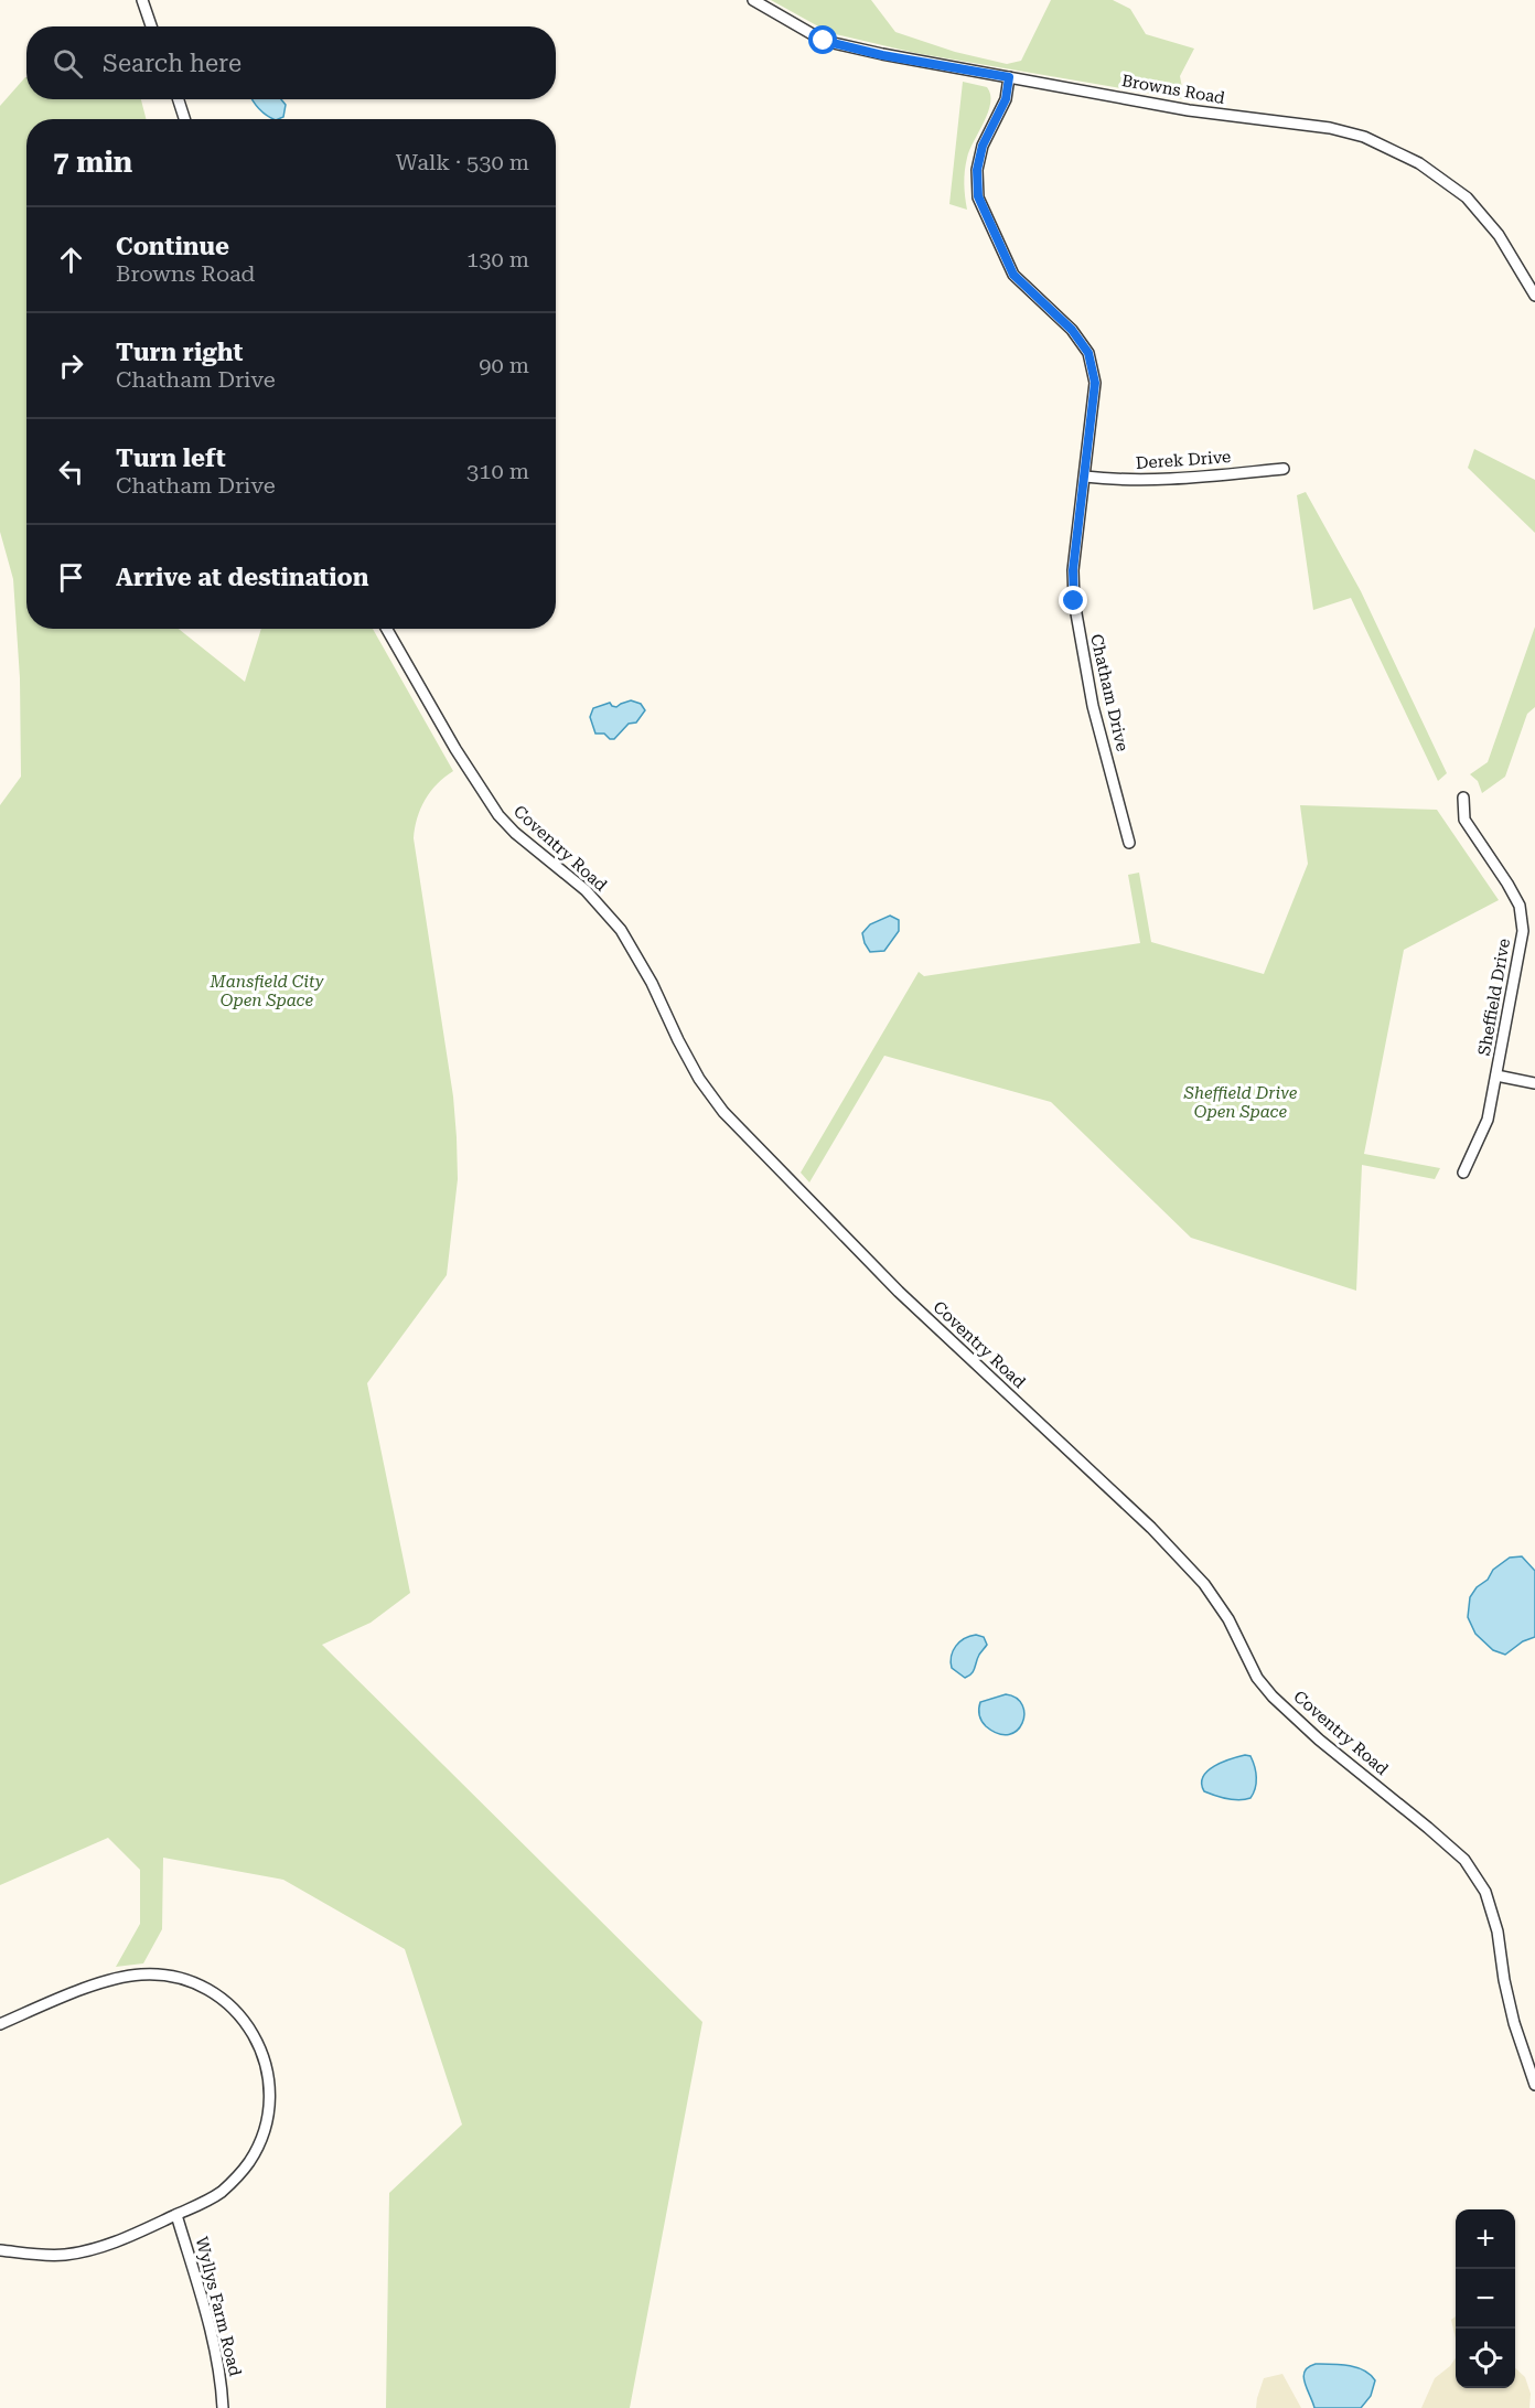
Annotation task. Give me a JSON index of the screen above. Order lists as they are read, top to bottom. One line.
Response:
{"streets":{"street":["Browns Road","Derek Drive","Chatham Drive","Coventry Road","Sheffield Drive","Wyllys Farm Road"]},"crossings":[["Browns Road","Chatham Drive"],["Derek Drive","Chatham Drive"]],"parks":["Mansfield City Open Space","Sheffield Drive Open Space"],"page":{"search":"Search here","heading":["7 min","Walk · 530 m"],"list":[["Continue","Browns Road","130 m"],["Turn right","Chatham Drive","90 m"],["Turn left","Chatham Drive","310 m"],"Arrive at destination"],"map_buttons":["+","−"]}}
